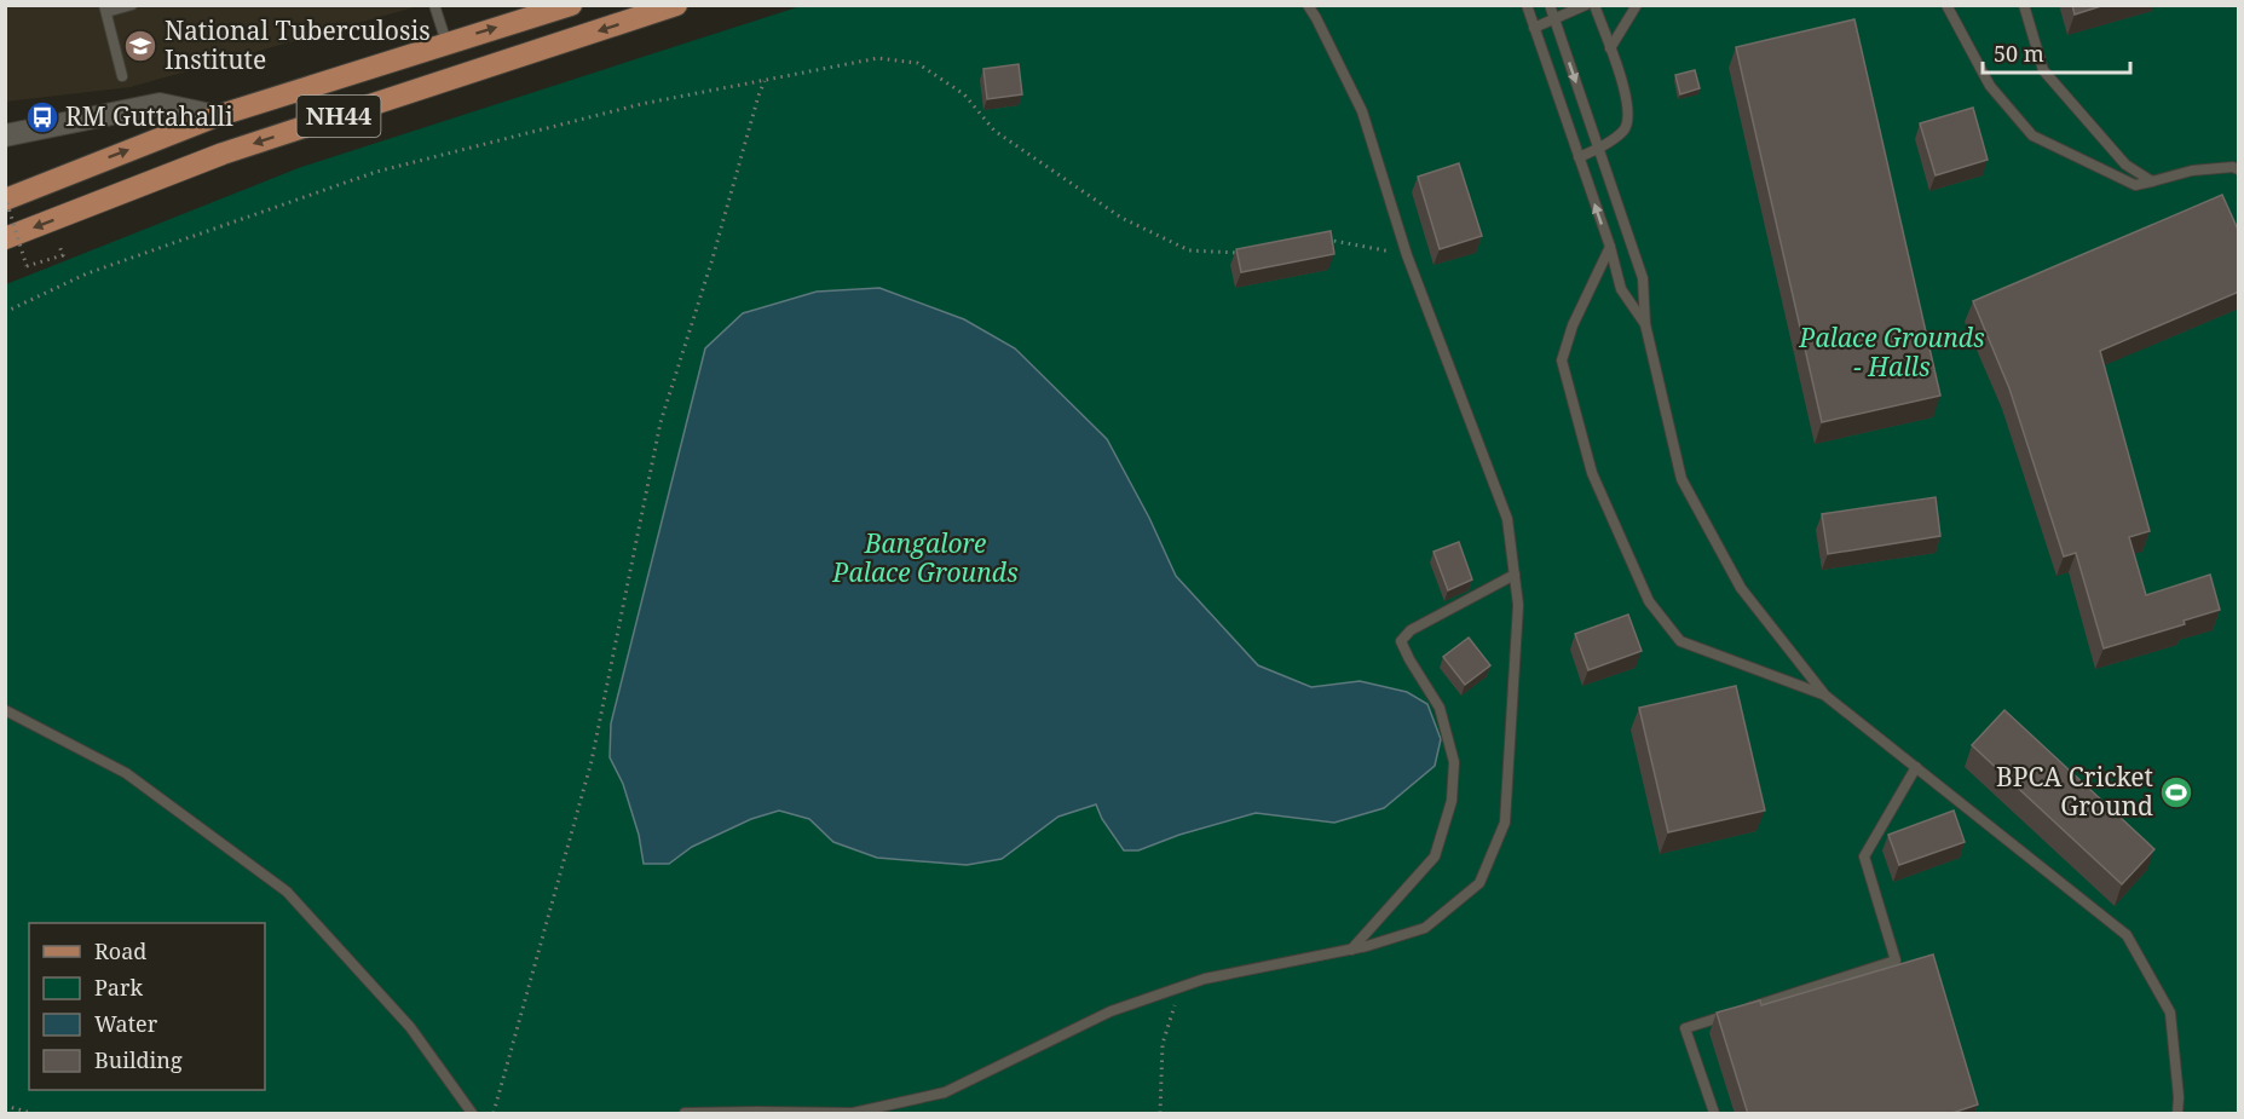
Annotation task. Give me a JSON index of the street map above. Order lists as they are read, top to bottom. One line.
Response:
{"streets":{"main road":["NH44"]},"parks":["Palace Grounds - Halls","Bangalore Palace Grounds"],"places":{"school or university":["National Tuberculosis Institute"],"bus stop":["RM Guttahalli"],"sports":["BPCA Cricket Ground"]},"legend":["Road","Park","Water","Building"],"scale_bar":"50 m"}
